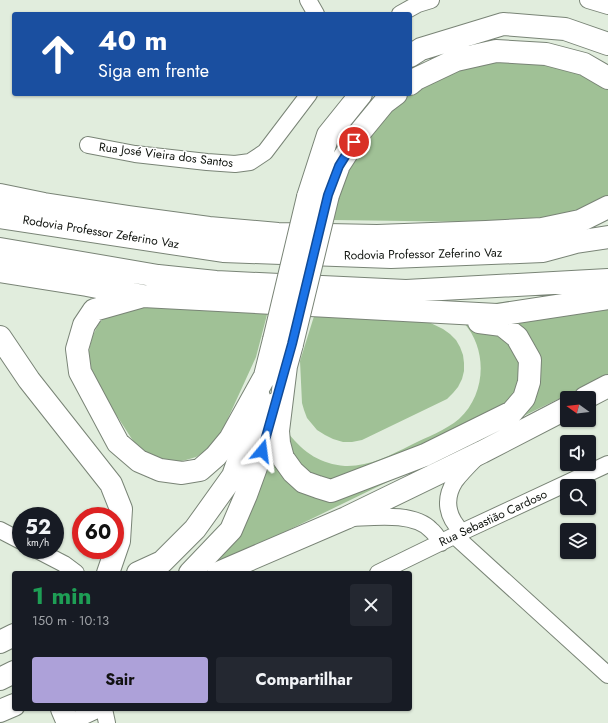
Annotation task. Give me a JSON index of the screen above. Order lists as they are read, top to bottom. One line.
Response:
{"streets":{"main road":["Rodovia Professor Zeferino Vaz"],"street":["Rua José Vieira dos Santos","Rua Sebastião Cardoso"]},"north":"left","page":{"turn":["40 m","Siga em frente"],"speed":"52 km/h","limit":"60","heading":["1 min","150 m · 10:13"],"buttons":["Sair","Compartilhar"]}}
